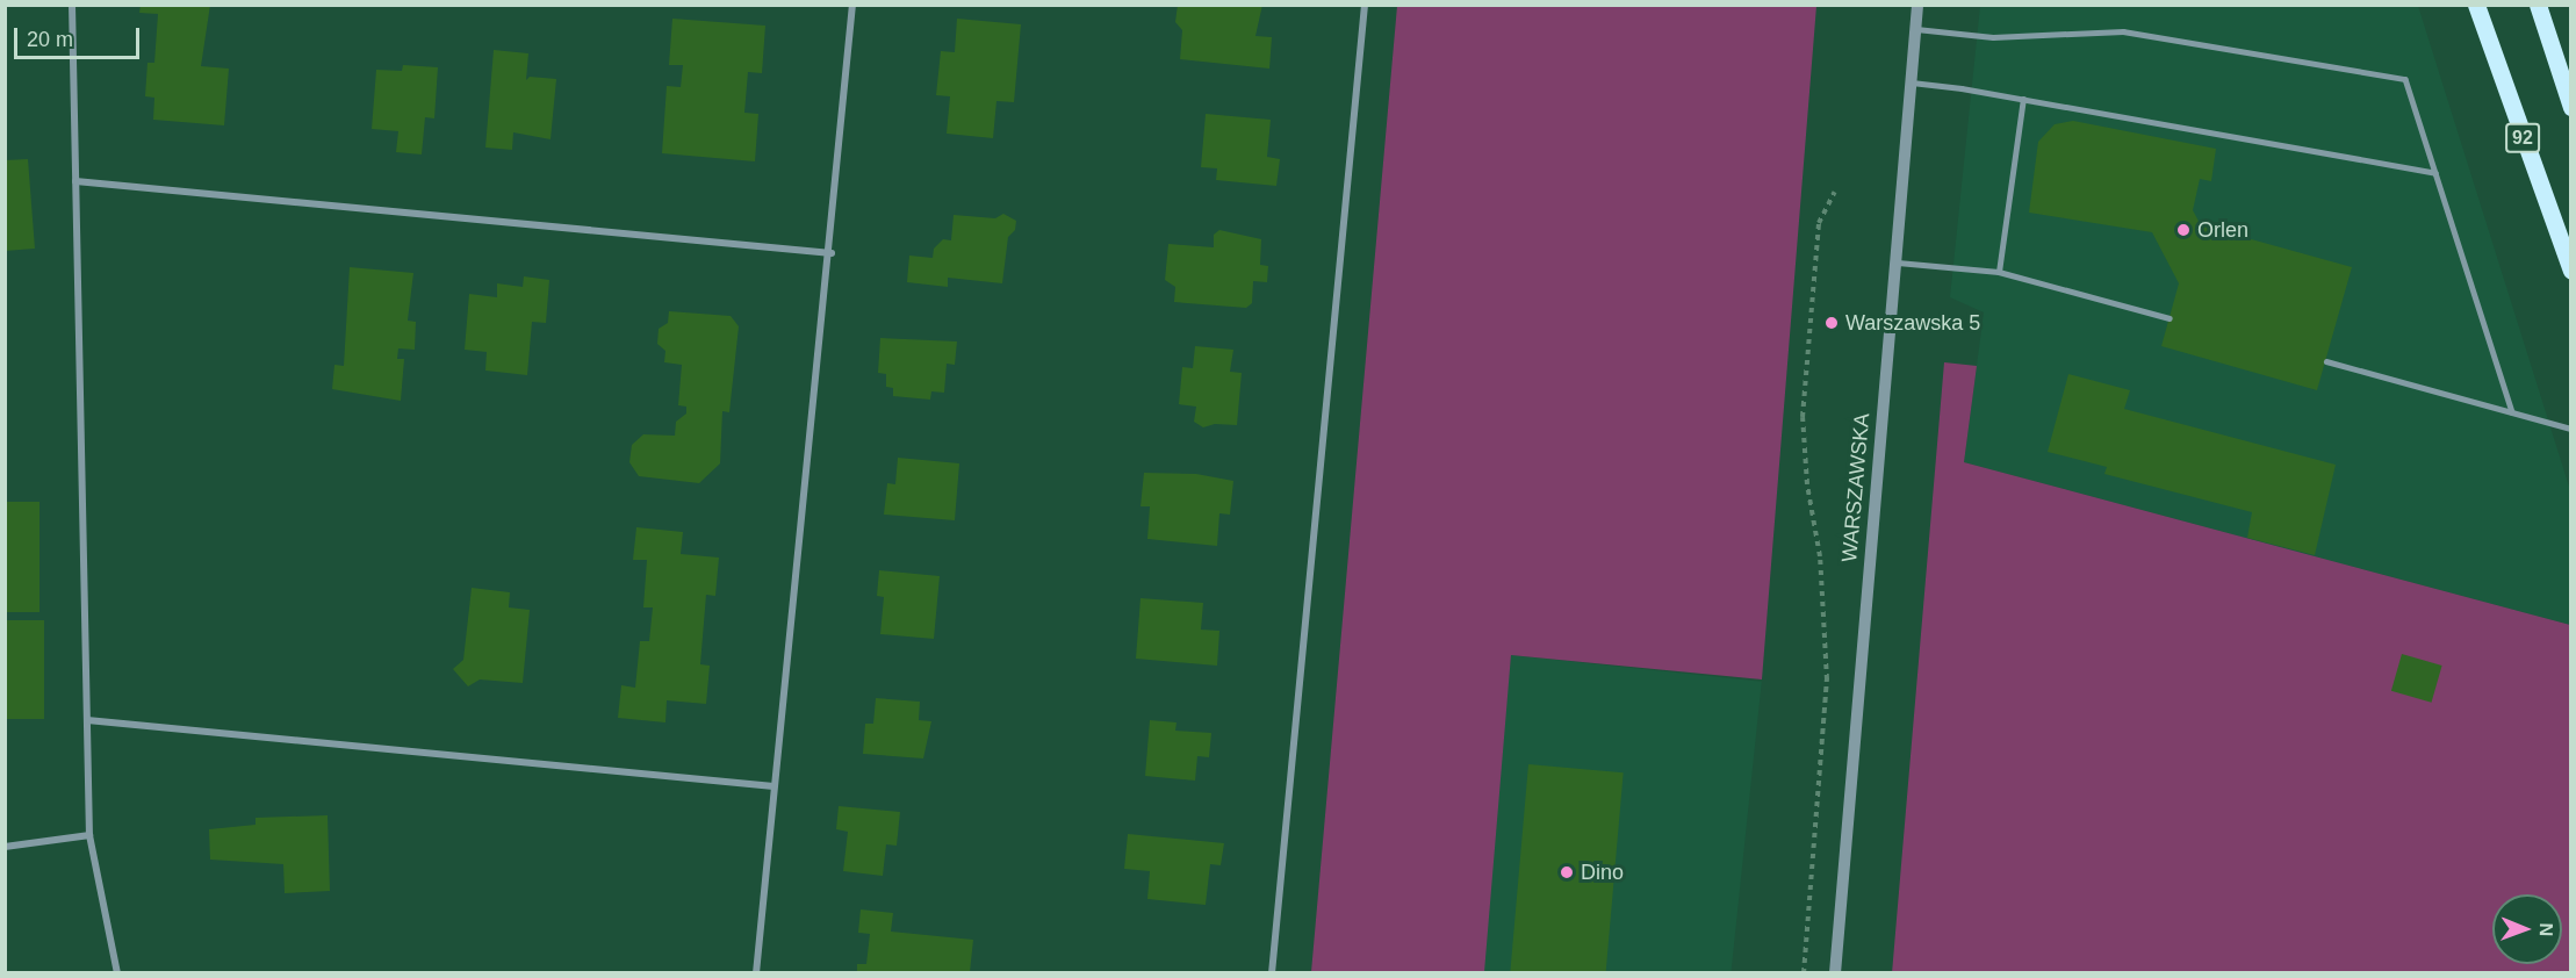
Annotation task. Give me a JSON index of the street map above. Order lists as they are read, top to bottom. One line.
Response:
{"streets":{"main road":["92"],"street":["WARSZAWSKA"]},"places":["Orlen","Warszawska 5","Dino"],"scale_bar":"20 m","north":"right"}
